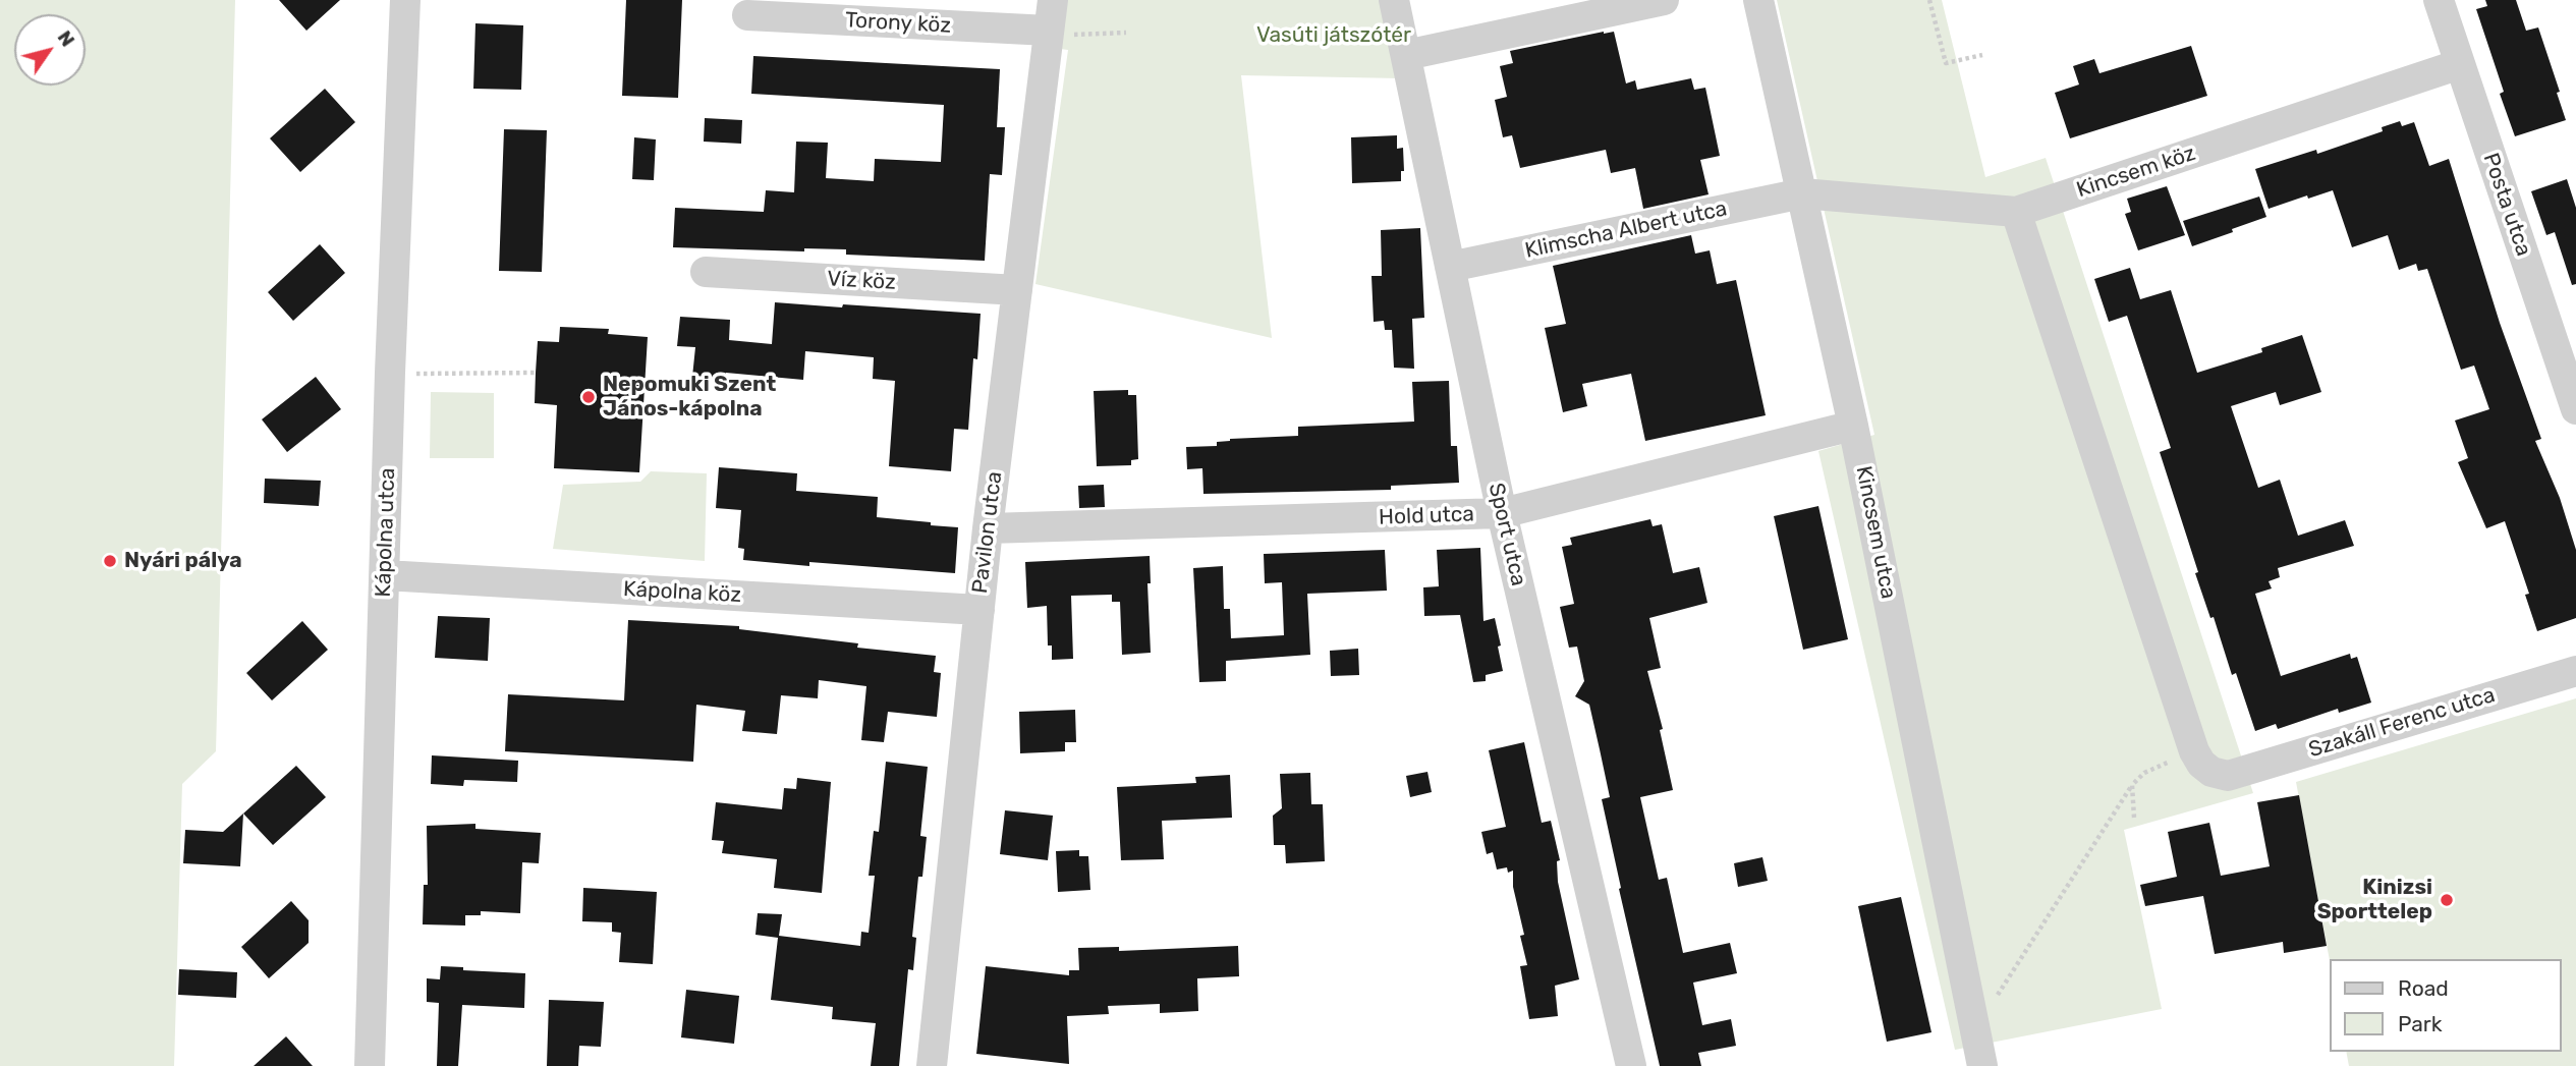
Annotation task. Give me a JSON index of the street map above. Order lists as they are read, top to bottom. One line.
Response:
{"streets":{"street":["Torony köz","Kincsem köz","Posta utca","Klimscha Albert utca","Víz köz","Hold utca","Kápolna utca","Pavilon utca","Kincsem utca","Sport utca","Kápolna köz","Szakáll Ferenc utca"]},"crossings":[["Torony köz","Pavilon utca"],["Kincsem köz","Posta utca"],["Kincsem köz","Klimscha Albert utca"],["Kincsem köz","Kincsem utca"],["Klimscha Albert utca","Kincsem utca"],["Klimscha Albert utca","Sport utca"],["Víz köz","Pavilon utca"],["Hold utca","Pavilon utca"],["Hold utca","Kincsem utca"],["Hold utca","Sport utca"],["Kápolna utca","Kápolna köz"],["Pavilon utca","Kápolna köz"]],"parks":["Vasúti játszótér"],"places":["Nepomuki Szent János-kápolna","Nyári pálya","Kinizsi Sporttelep"],"legend":["Road","Park"],"north":"top right"}
